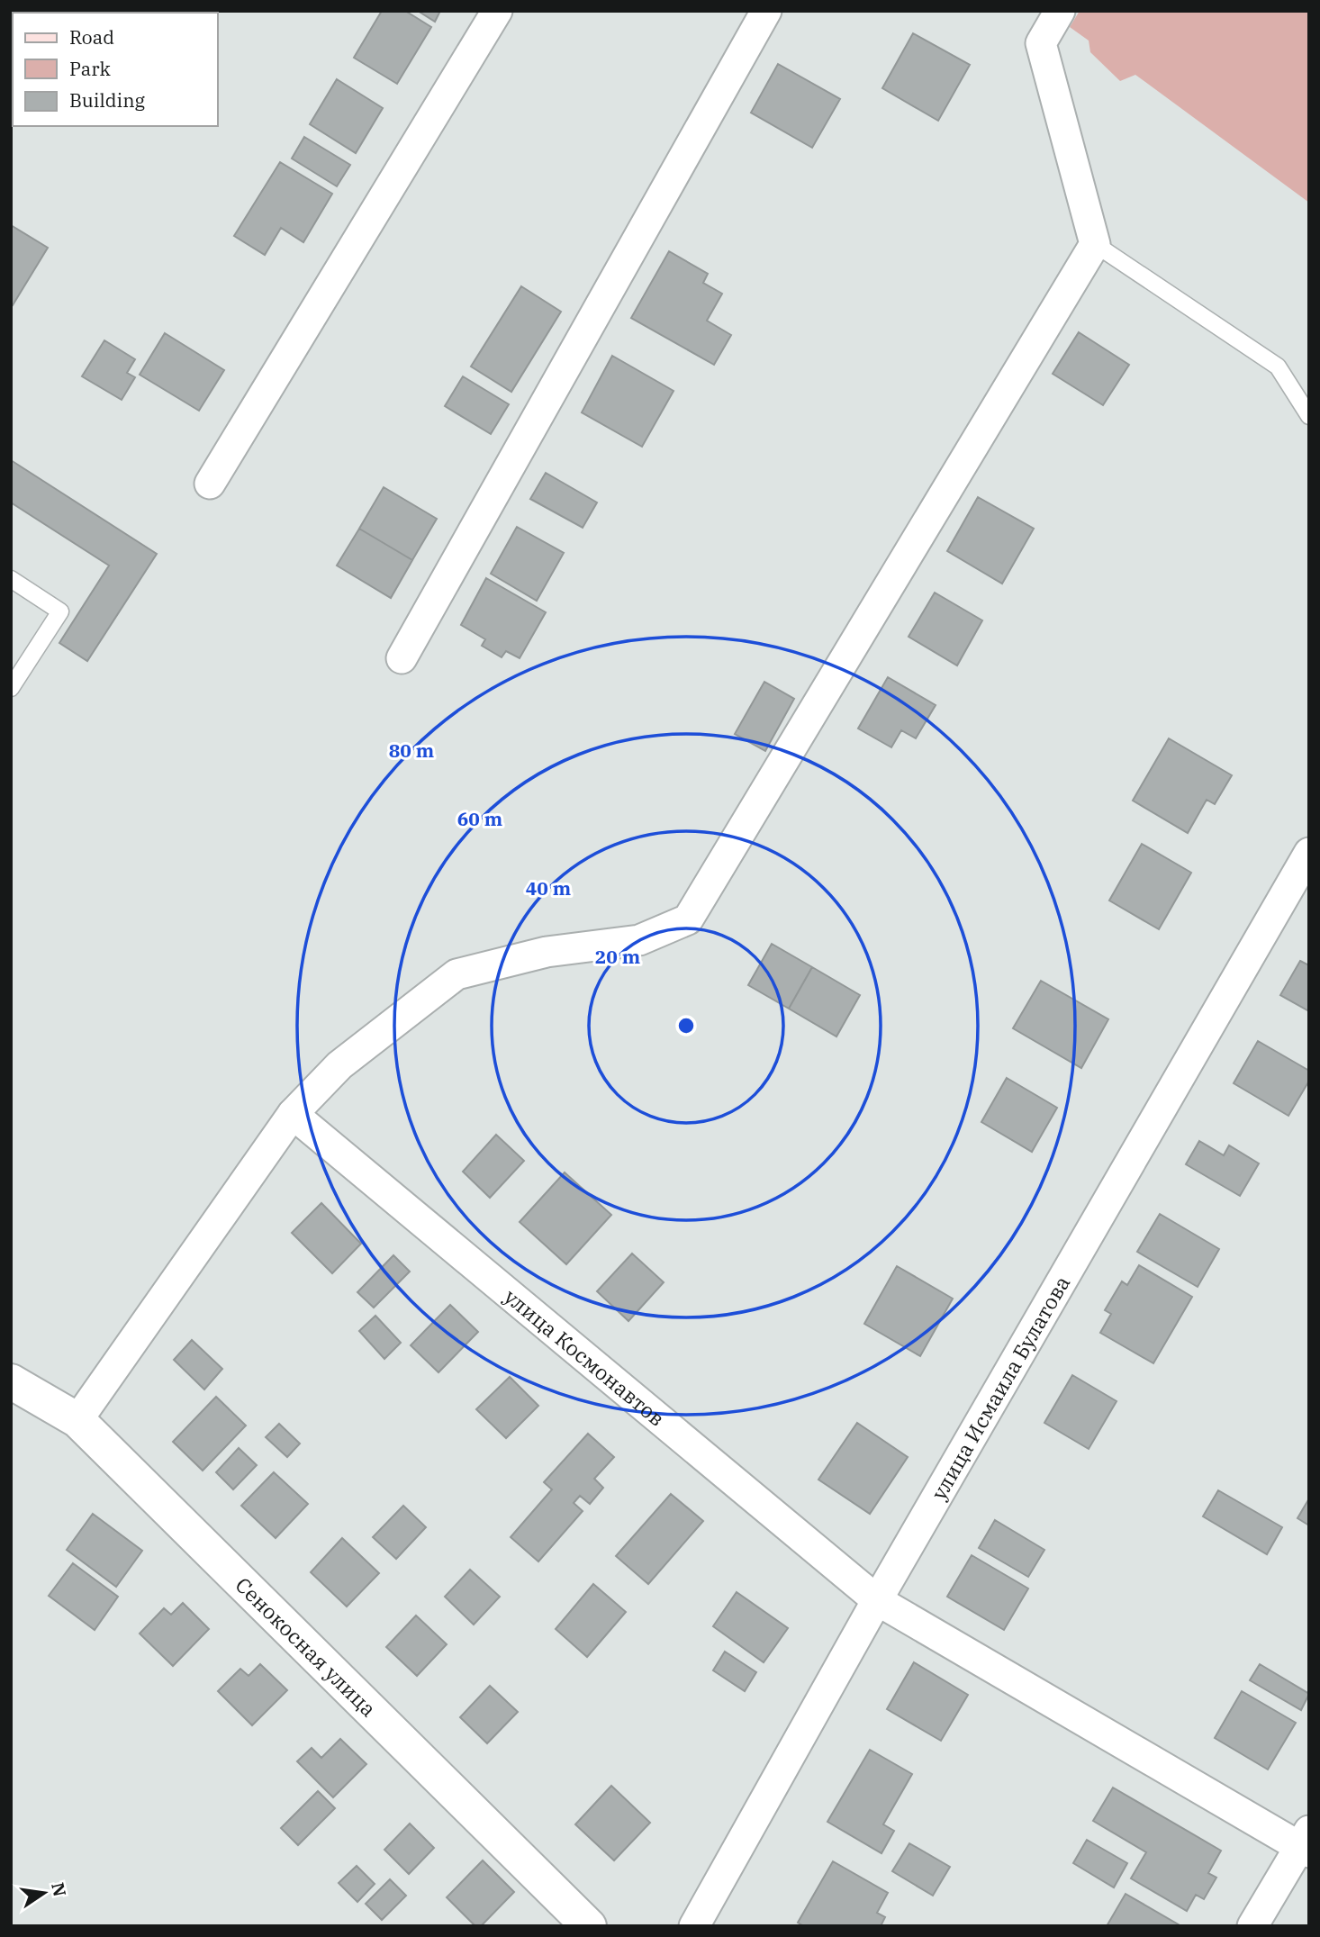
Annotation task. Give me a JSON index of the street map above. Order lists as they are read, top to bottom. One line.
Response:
{"streets":{"street":["улица Космонавтов","улица Исмаила Булатова","Сенокосная улица"]},"crossings":[["улица Космонавтов","улица Исмаила Булатова"]],"legend":["Road","Park","Building"],"north":"right","rings":["80 m","60 m","40 m","20 m"]}
